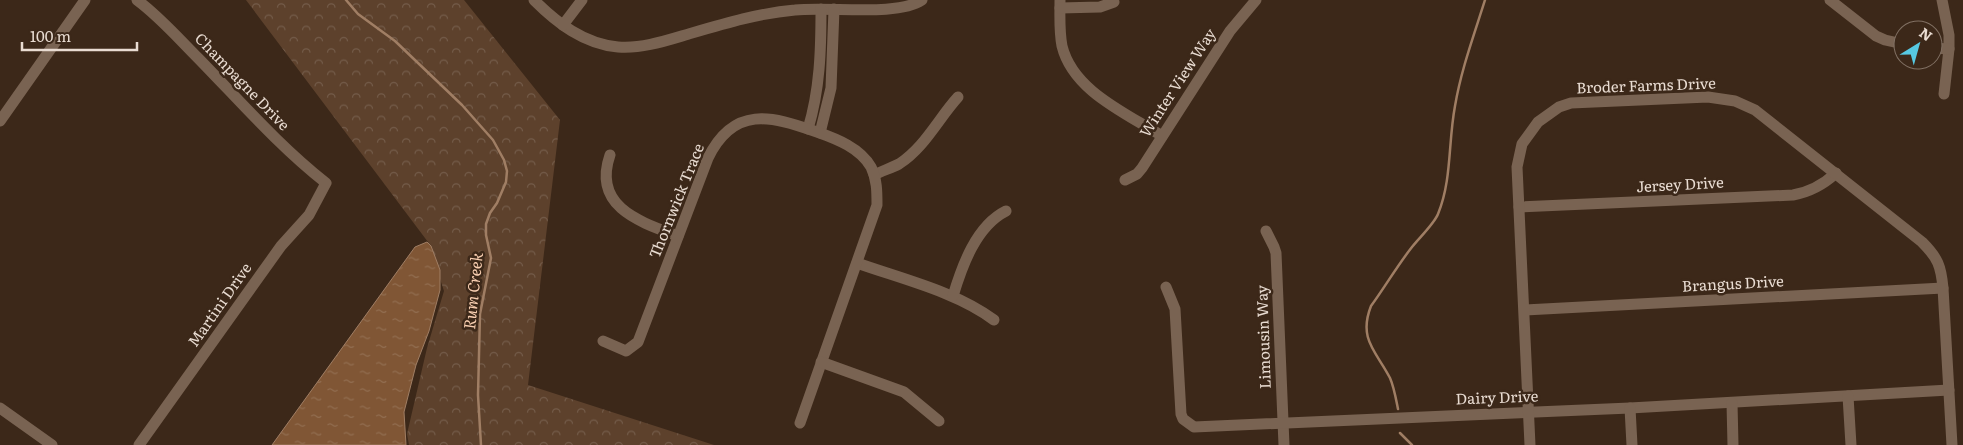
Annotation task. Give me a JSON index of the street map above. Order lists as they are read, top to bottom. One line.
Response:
{"streets":{"street":["Champagne Drive","Winter View Way","Broder Farms Drive","Jersey Drive","Thornwick Trace","Brangus Drive","Martini Drive","Limousin Way","Dairy Drive"]},"crossings":[["Champagne Drive","Martini Drive"],["Broder Farms Drive","Jersey Drive"],["Broder Farms Drive","Brangus Drive"],["Broder Farms Drive","Dairy Drive"],["Limousin Way","Dairy Drive"]],"water":["Rum Creek"],"scale_bar":"100 m","north":"top right"}
